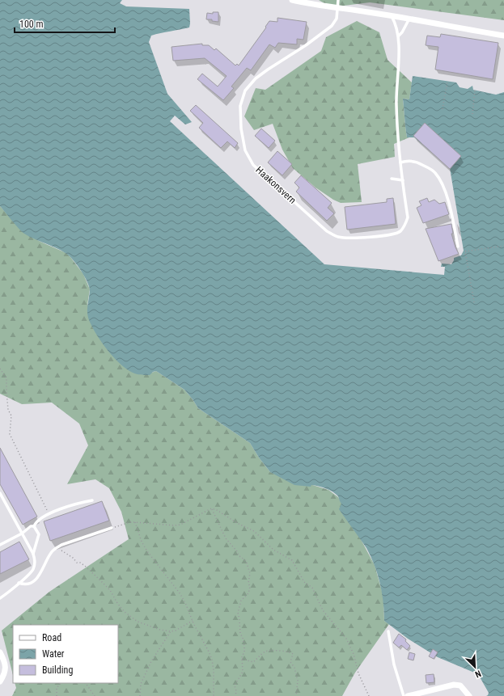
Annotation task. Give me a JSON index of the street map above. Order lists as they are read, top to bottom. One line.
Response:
{"streets":{"lane":["Haakonsvern"]},"legend":["Road","Water","Building"],"scale_bar":"100 m","north":"bottom right"}
